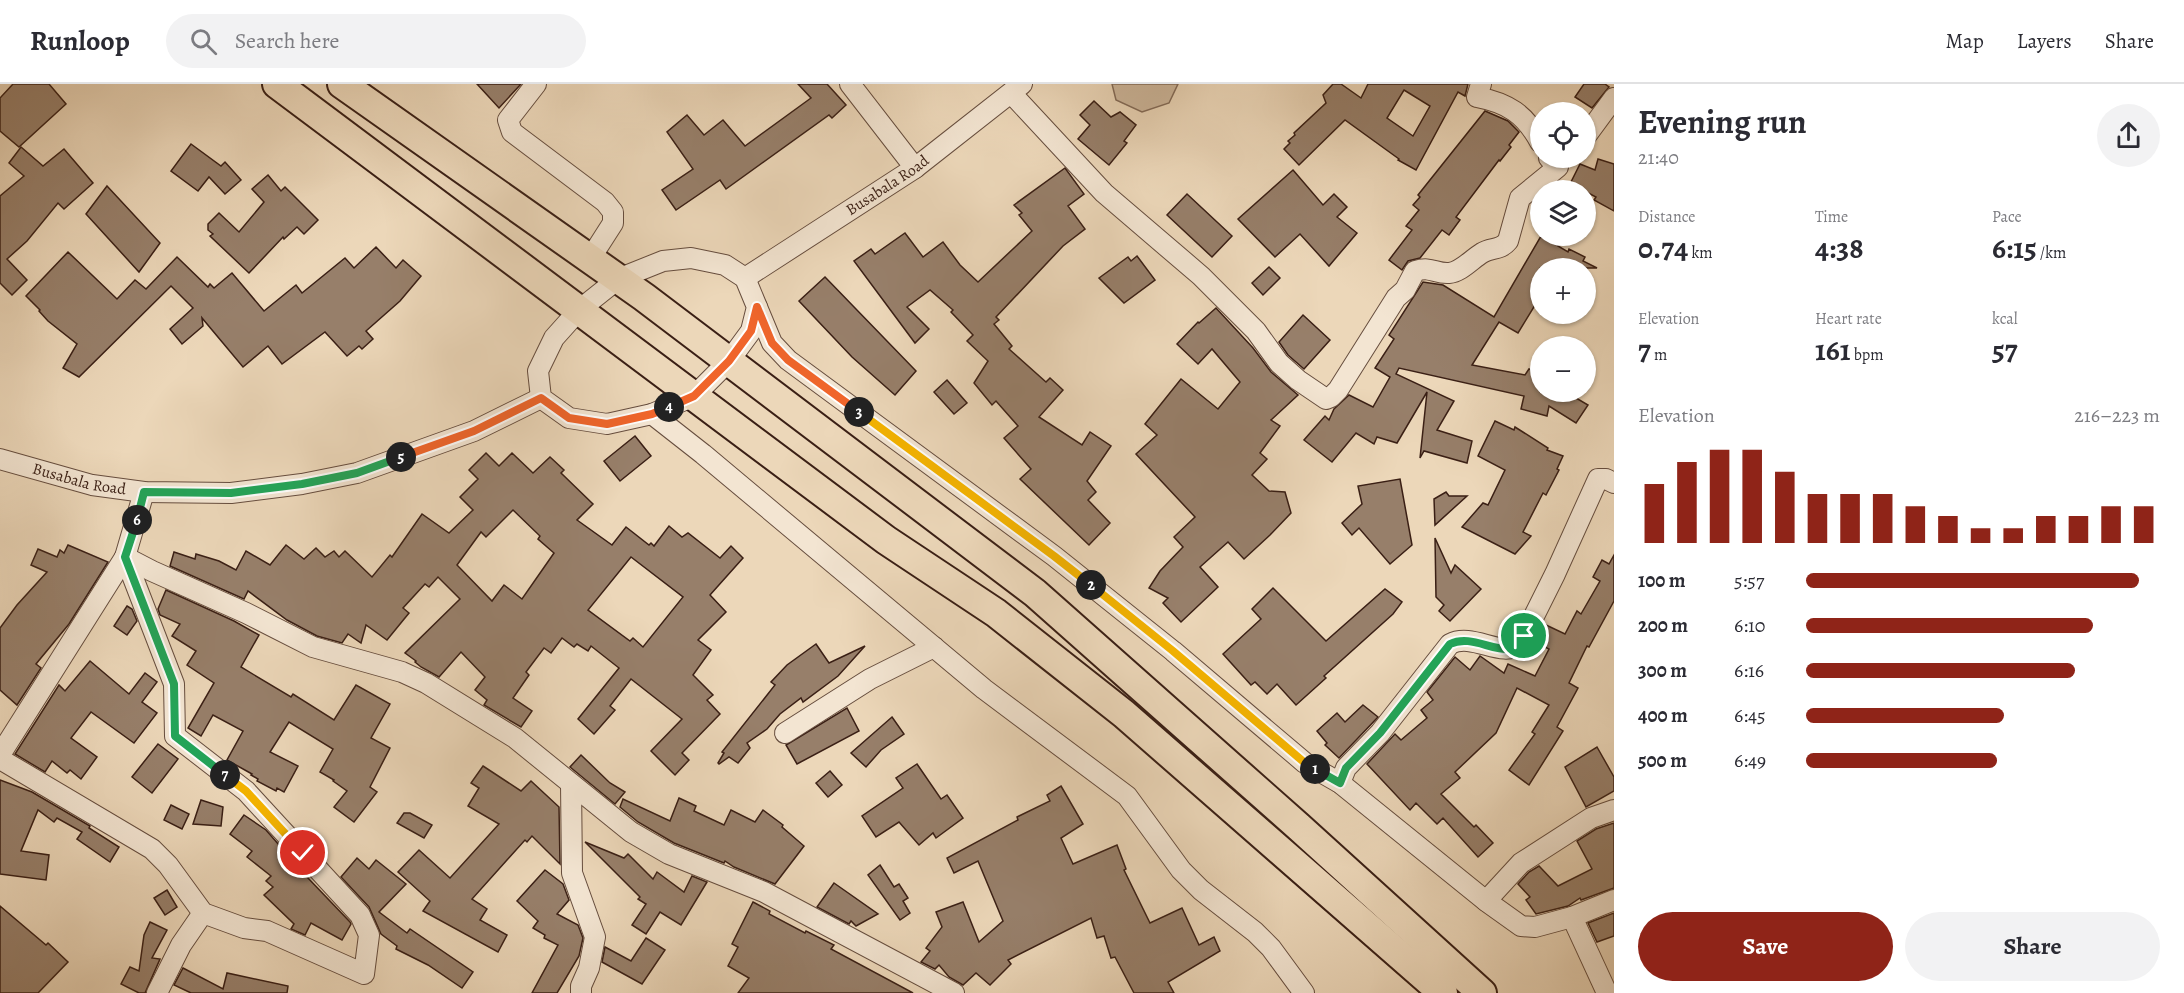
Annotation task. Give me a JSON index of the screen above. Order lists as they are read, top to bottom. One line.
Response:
{"streets":{"street":["Busabala Road"]},"page":{"header":"Runloop","search":"Search here","nav":["Map","Layers","Share"],"heading":["Evening run","21:40"],"map_buttons":["+","−"],"stats":[["Distance","0.74 km"],["Time","4:38"],["Pace","6:15 /km"],["Elevation","7 m"],["Heart rate","161 bpm"],["kcal","57"]],"chart":["Elevation","216–223 m"],"pins":["4","3","5","6","2","1","7"],"list":[{"name":"100 m","note":"5:57"},{"name":"200 m","note":"6:10"},{"name":"300 m","note":"6:16"},{"name":"400 m","note":"6:45"},{"name":"500 m","note":"6:49"}],"buttons":["Save","Share"]}}
